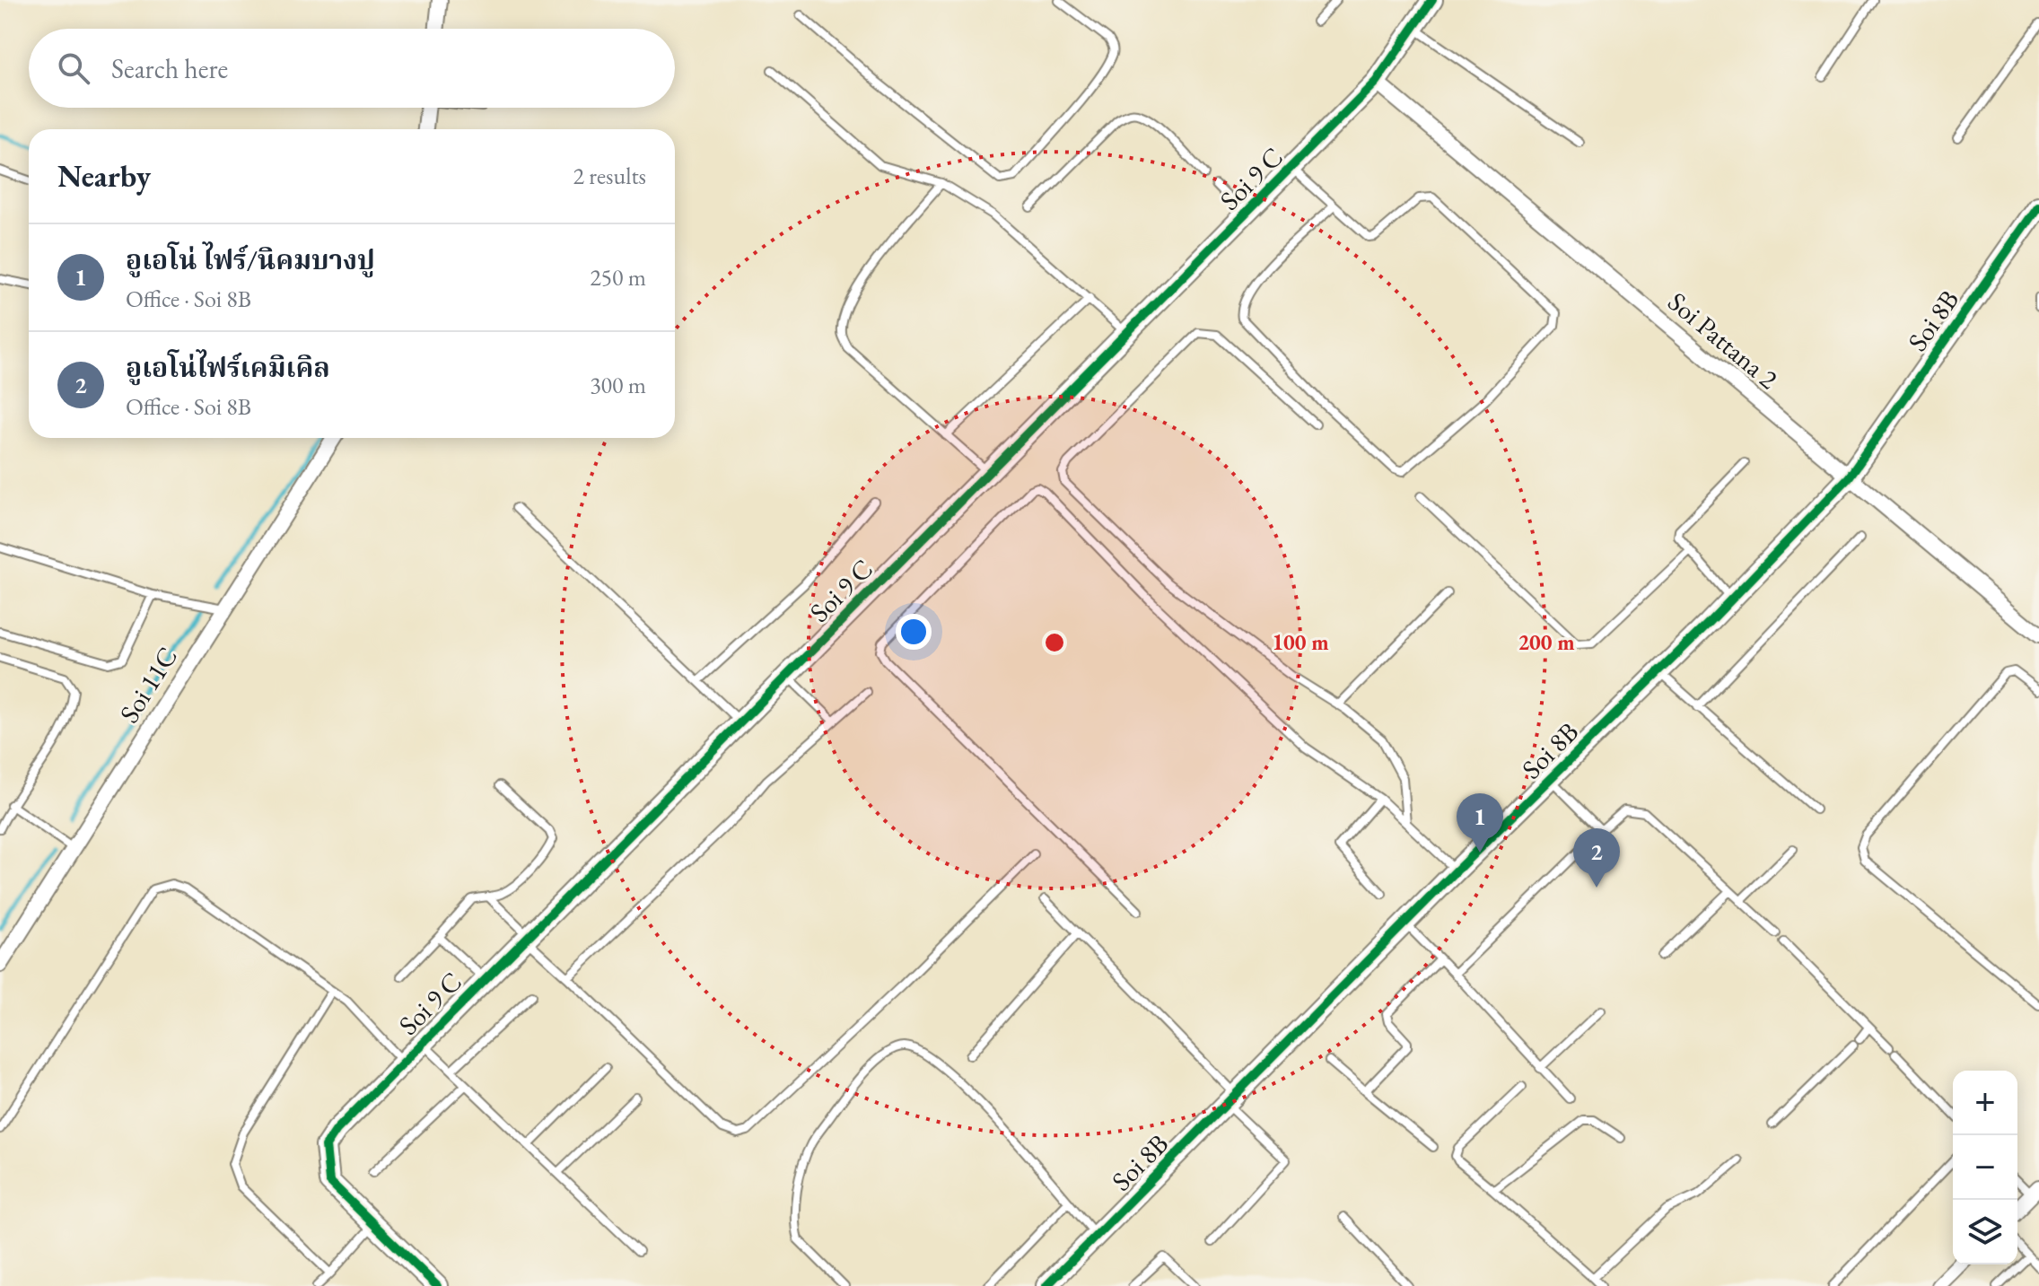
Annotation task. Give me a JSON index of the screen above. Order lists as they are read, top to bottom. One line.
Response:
{"streets":{"street":["Soi 9 C","Soi 8B","Soi Pattana 2","Soi 11C"]},"crossings":[["Soi 9 C","Soi Pattana 2"],["Soi 8B","Soi Pattana 2"]],"page":{"search":"Search here","heading":["Nearby","2 results"],"list":[{"mark":"1","name":"อูเอโน่ ไฟร์/นิคมบางปู","note":"Office · Soi 8B","value":"250 m"},{"mark":"2","name":"อูเอโน่ไฟร์เคมิเคิล","note":"Office · Soi 8B","value":"300 m"}],"pins":["1","2"],"map_buttons":["+","−"]},"rings":["100 m","200 m"]}
